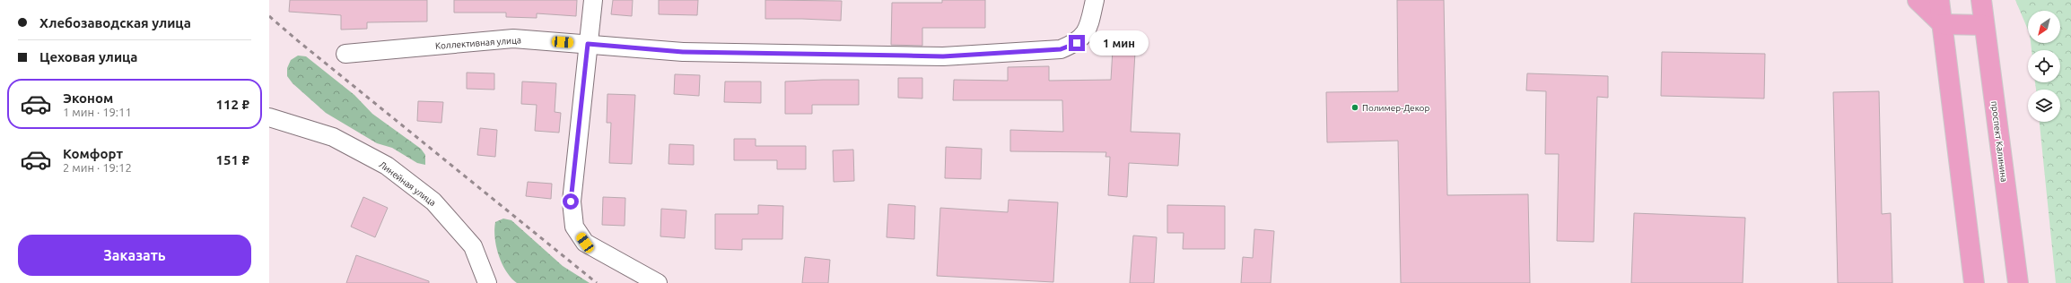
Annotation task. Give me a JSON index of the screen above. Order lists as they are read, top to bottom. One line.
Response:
{"streets":{"main road":["проспект Калинина"],"street":["Коллективная улица","Линейная улица"]},"places":["Полимер-Декор"],"north":"bottom left","page":{"banner":["Хлебозаводская улица","Цеховая улица"],"bubble":"1 мин","list":[{"name":"Эконом","note":"1 мин · 19:11","value":"112 ₽"},{"name":"Комфорт","note":"2 мин · 19:12","value":"151 ₽"}],"buttons":"Заказать"}}
